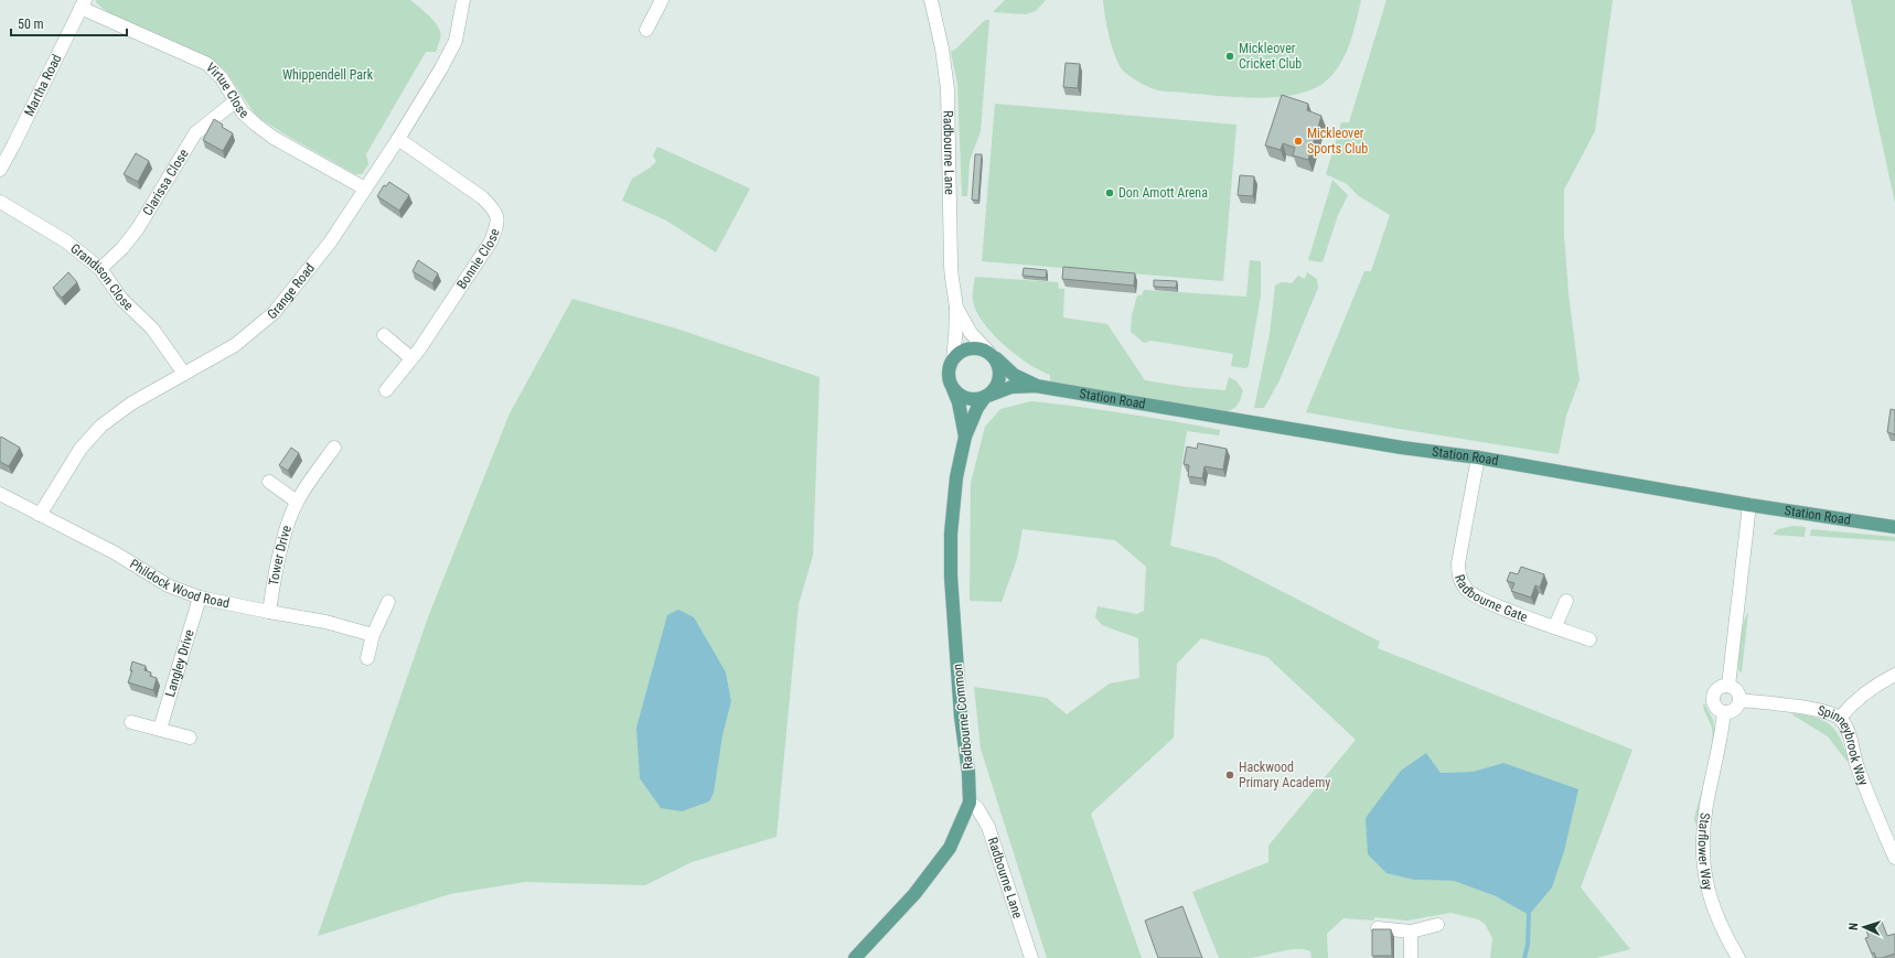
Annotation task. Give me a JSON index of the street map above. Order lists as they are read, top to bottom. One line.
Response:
{"streets":{"main road":["Station Road","Radbourne Common"],"street":["Martha Road","Virtue Close","Radbourne Lane","Clarissa Close","Bonnie Close","Grandison Close","Grange Road","Tower Drive","Phildock Wood Road","Radbourne Gate","Langley Drive","Spinneybrook Way","Starflower Way"]},"crossings":[["Martha Road","Virtue Close"],["Virtue Close","Clarissa Close"],["Virtue Close","Grange Road"],["Radbourne Lane","Station Road"],["Radbourne Lane","Radbourne Common"],["Clarissa Close","Grandison Close"],["Bonnie Close","Grange Road"],["Grandison Close","Grange Road"],["Grange Road","Phildock Wood Road"],["Station Road","Radbourne Gate"],["Station Road","Radbourne Common"],["Tower Drive","Phildock Wood Road"],["Phildock Wood Road","Langley Drive"],["Spinneybrook Way","Starflower Way"]],"parks":["Whippendell Park"],"places":["Mickleover Cricket Club","Mickleover Sports Club","Don Amott Arena","Hackwood Primary Academy"],"scale_bar":"50 m","north":"left"}
